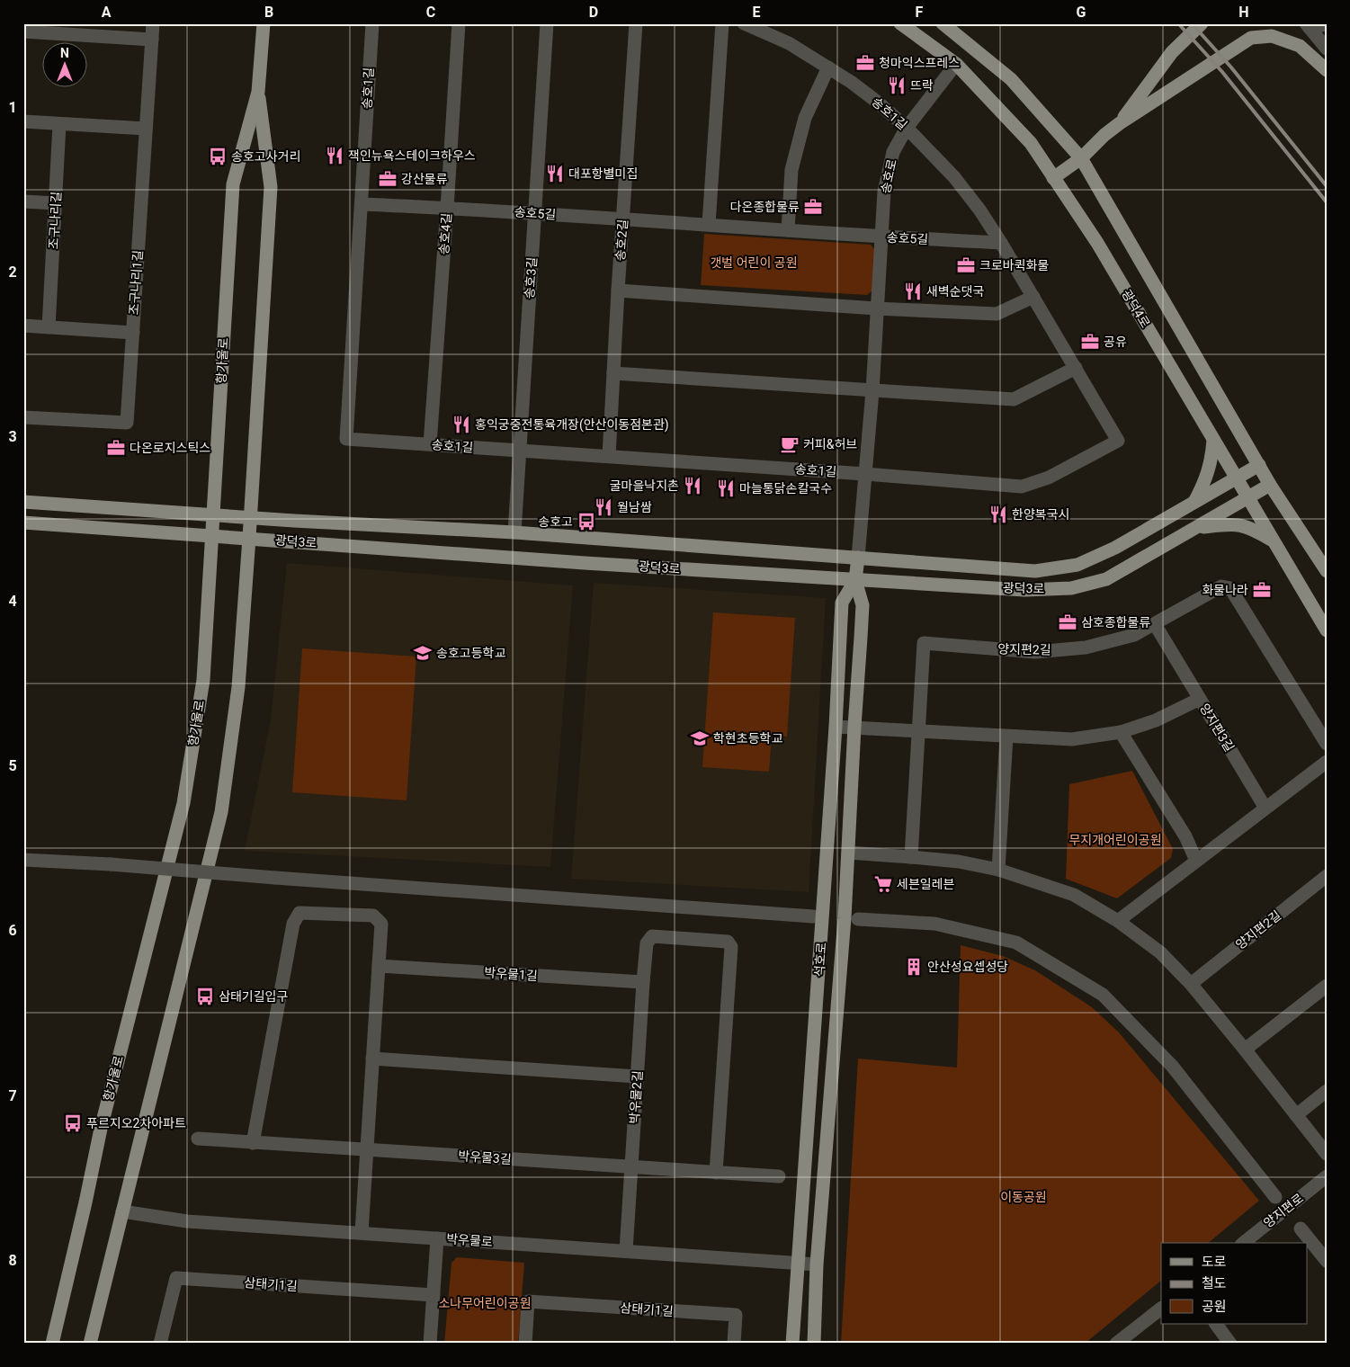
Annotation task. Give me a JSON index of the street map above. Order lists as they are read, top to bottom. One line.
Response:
{"streets":{"main road":["광덕4로","항가울로","광덕3로","석호로"],"street":["송호1길","송호로","송호5길","조구나리길","송호4길","송호2길","송호3길","조구나리1길","양지편2길","양지편3길","박우물1길","박우물2길","박우물3길","양지편로","박우물로","삼태기1길"]},"crossings":[["송호1길","송호로"],["송호1길","송호5길"],["송호1길","송호4길"],["송호1길","송호2길"],["송호1길","송호3길"],["송호로","송호5길"],["송호로","광덕4로"],["송호로","광덕3로"],["송호로","석호로"],["송호5길","송호4길"],["송호5길","송호2길"],["송호5길","송호3길"],["송호3길","광덕3로"],["광덕4로","광덕3로"],["항가울로","광덕3로"],["항가울로","박우물로"],["광덕3로","석호로"],["양지편2길","양지편3길"],["양지편3길","석호로"],["석호로","박우물로"],["박우물1길","박우물2길"],["박우물2길","박우물3길"],["박우물2길","박우물로"]],"parks":["갯벌 어린이 공원","무지개어린이공원","이동공원","소나무어린이공원"],"places":{"office":["청마익스프레스","강산물류","다온종합물류","크로바퀵화물","공유","다온로지스틱스","화물나라","삼호종합물류"],"restaurant":["뜨락","잭인뉴욕스테이크하우스","대포항별미집","새벽순댓국","홍익궁중전통육개장(안산이동점본관)","굴마을낙지촌","마늘통닭손칼국수","월남쌈","한양복국시"],"bus stop":["송호고사거리","송호고","삼태기길입구","푸르지오2차아파트"],"cafe":["커피&허브"],"school or university":["송호고등학교","학현초등학교"],"supermarket":["세븐일레븐"],"building":["안산성요셉성당"]},"legend":["도로","철도","공원"],"north":"top","grid":{"columns":["A","B","C","D","E","F","G","H"],"rows":["1","2","3","4","5","6","7","8"]}}
